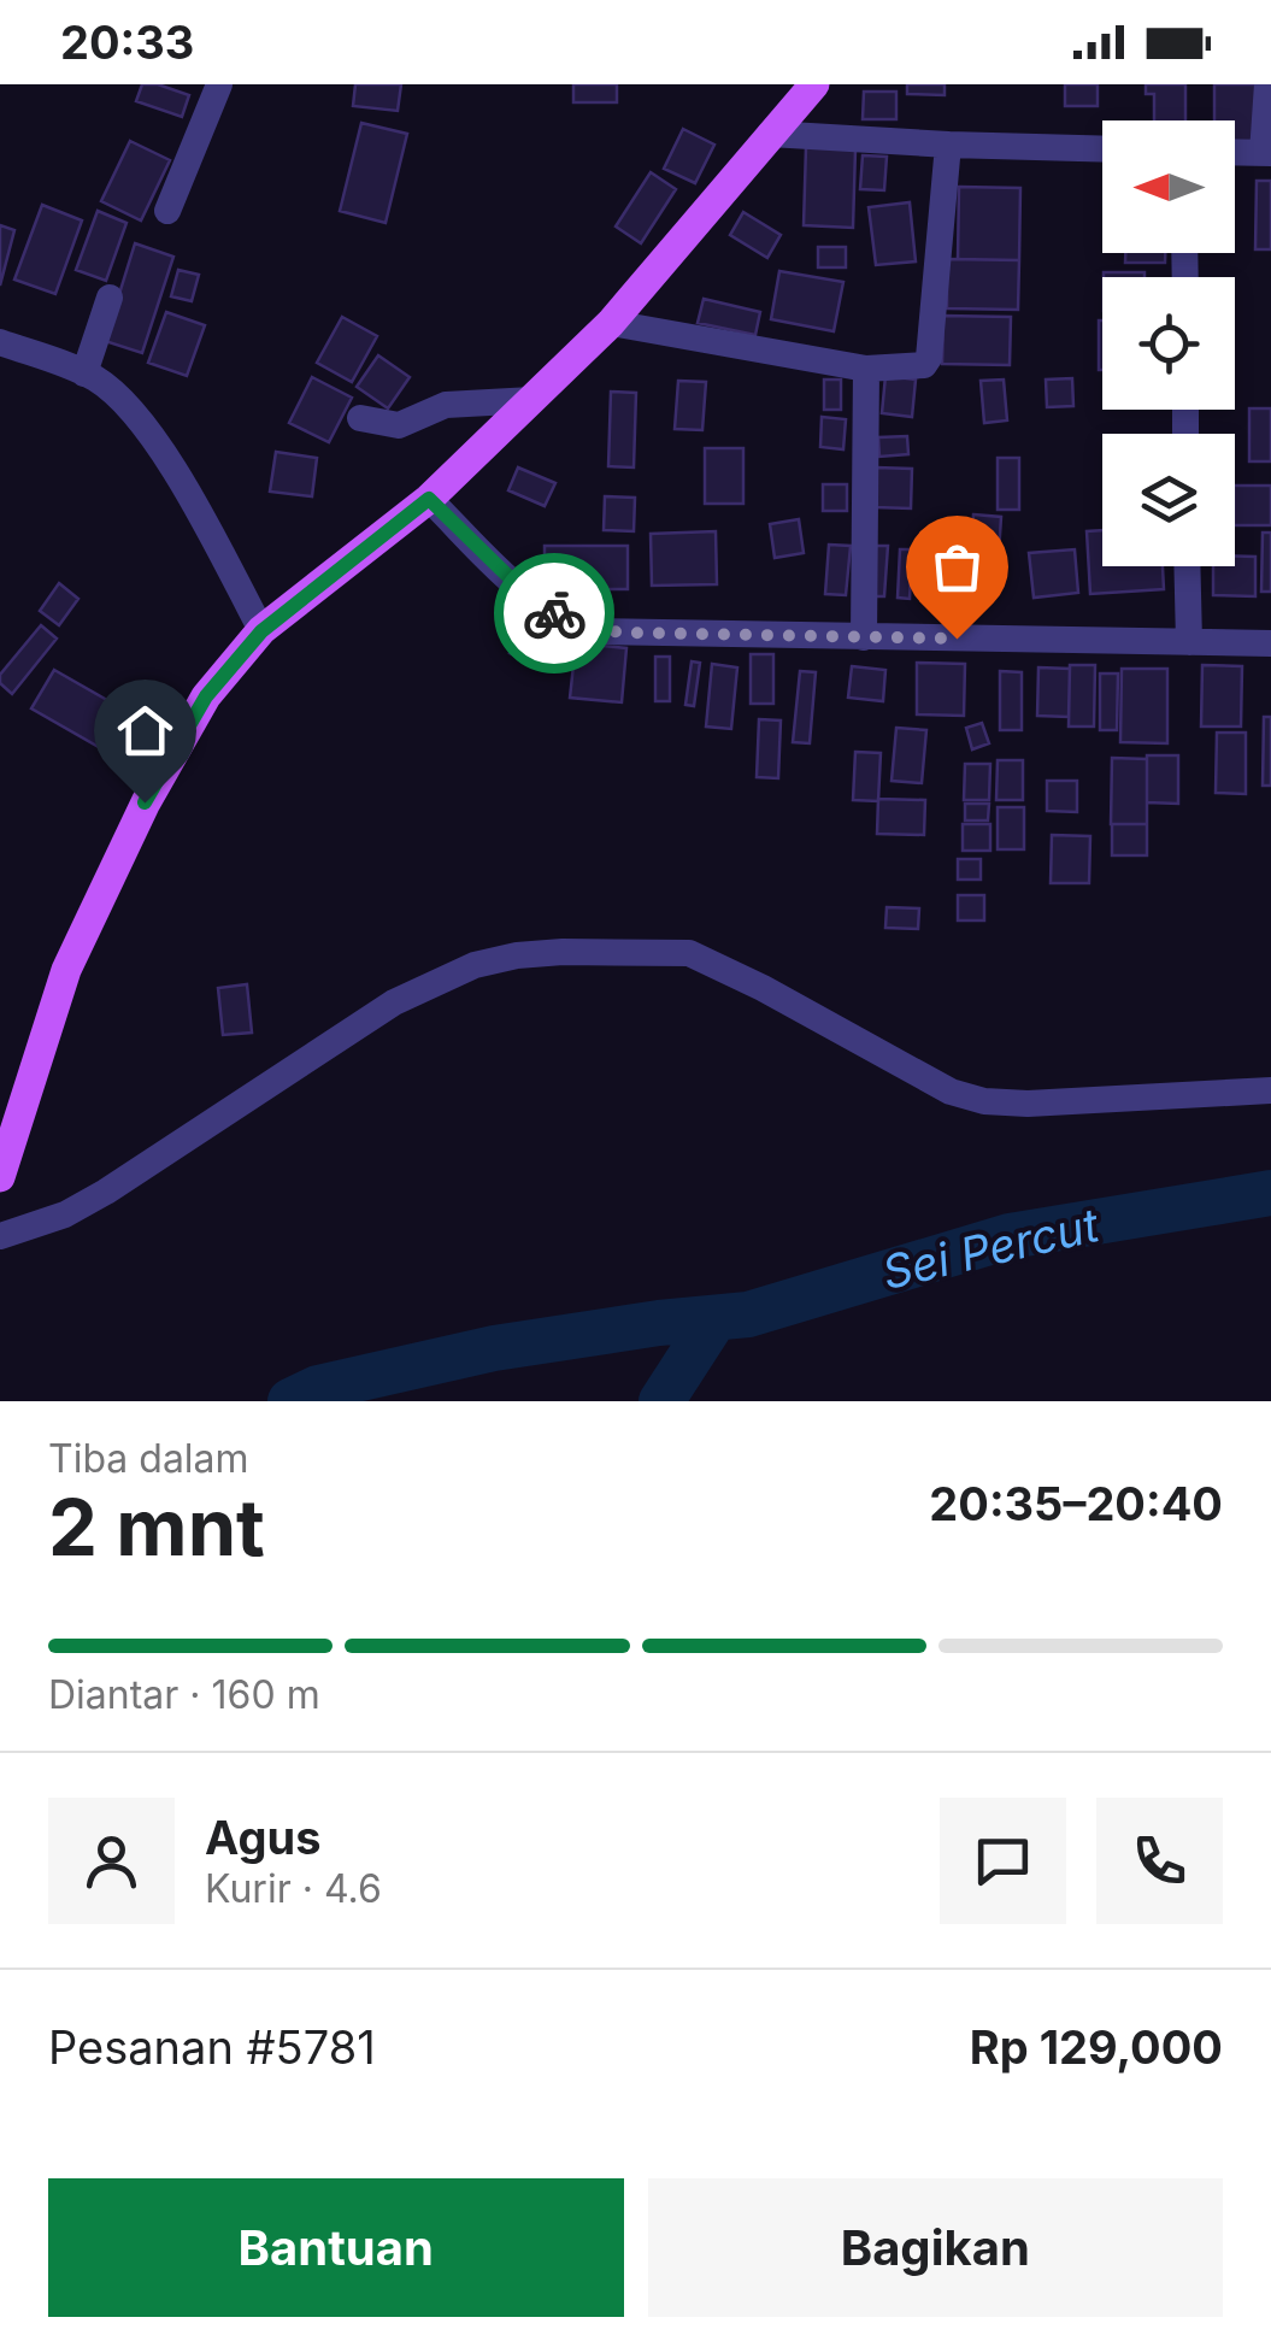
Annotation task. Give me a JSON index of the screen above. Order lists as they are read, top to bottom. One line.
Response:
{"water":["Sei Percut"],"north":"left","page":{"status":"20:33","heading":["2 mnt","Tiba dalam","20:35–20:40"],"panel":["Agus","Kurir · 4.6","Pesanan #5781","Rp 129,000"],"bar":"Diantar · 160 m","buttons":["Bantuan","Bagikan"]}}
